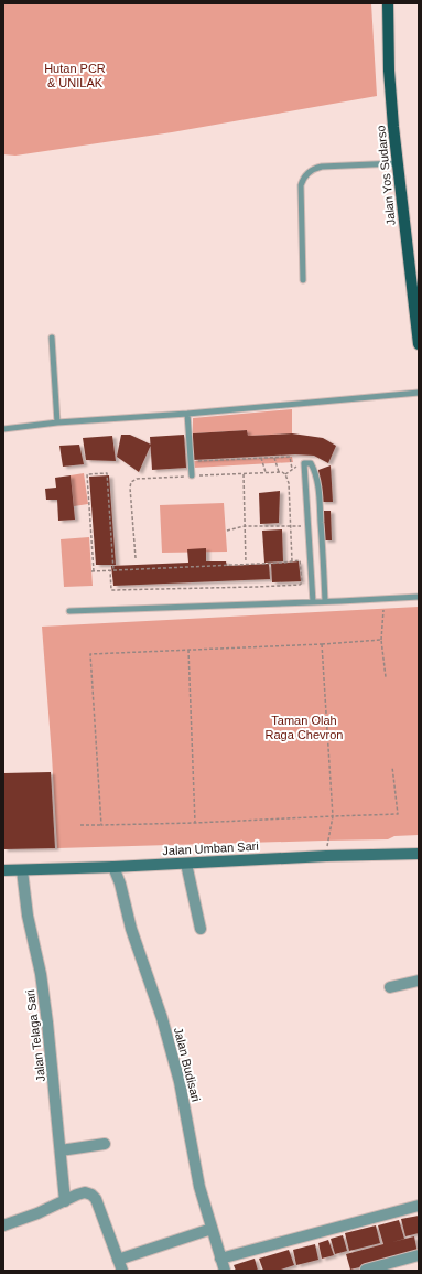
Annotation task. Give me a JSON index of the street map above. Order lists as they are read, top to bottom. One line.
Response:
{"streets":{"main road":["Jalan Yos Sudarso","Jalan Umban Sari"],"street":["Jalan Telaga Sari","Jalan Budisari"]},"crossings":[["Jalan Umban Sari","Jalan Telaga Sari"],["Jalan Umban Sari","Jalan Budisari"]],"parks":["Hutan PCR & UNILAK","Taman Olah Raga Chevron"]}
